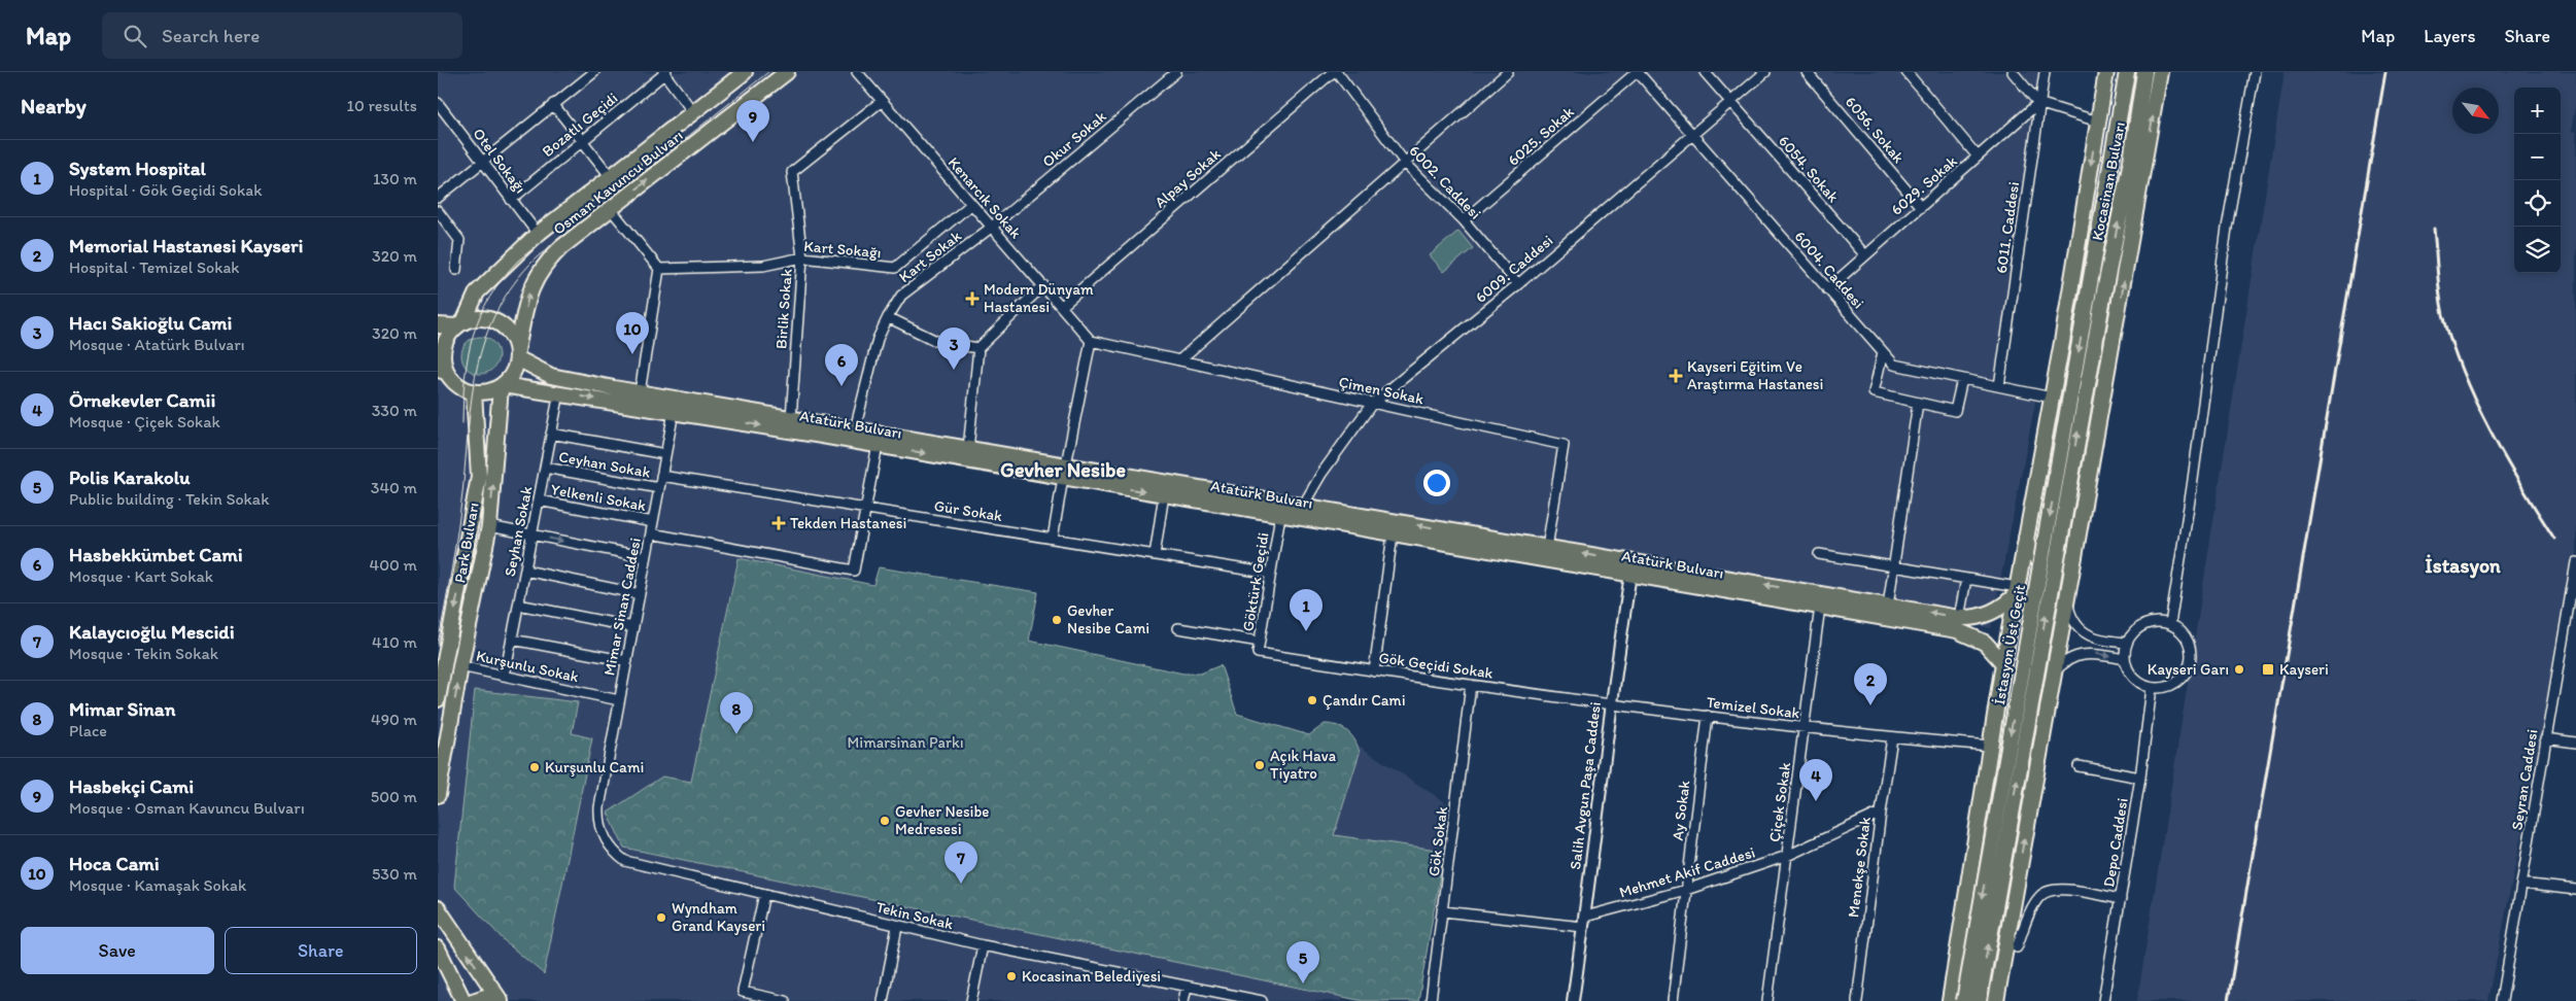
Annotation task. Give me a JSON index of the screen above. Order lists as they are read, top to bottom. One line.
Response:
{"streets":{"main road":["Kocasinan Bulvarı","Osman Kavuncu Bulvarı","Atatürk Bulvarı","Park Bulvarı","İstasyon Üst Geçit"],"street":["Bozatlı Geçidi","6056. Sokak","6025. Sokak","Okur Sokak","Otel Sokağı","6054. Sokak","Alpay Sokak","6002. Caddesi","6029. Sokak","Kenarcık Sokak","6011. Caddesi","Kart Sokağı","Kart Sokak","6009. Caddesi","6004. Caddesi","Birlik Sokak","Çimen Sokak","Ceyhan Sokak","Yelkenli Sokak","Gür Sokak","Seyhan Sokak","Göktürk Geçidi","Mimar Sinan Caddesi","Gök Geçidi Sokak","Kurşunlu Sokak","Temizel Sokak","Seyran Caddesi","Salih Avgun Paşa Caddesi","Çiçek Sokak","Ay Sokak","Gök Sokak","Depo Caddesi","Menekşe Sokak","Mehmet Akif Caddesi","Tekin Sokak"]},"crossings":[["Bozatlı Geçidi","Otel Sokağı"],["6056. Sokak","6029. Sokak"],["6025. Sokak","6002. Caddesi"],["6025. Sokak","6004. Caddesi"],["Okur Sokak","Kenarcık Sokak"],["Okur Sokak","Kart Sokak"],["Otel Sokağı","Osman Kavuncu Bulvarı"],["6054. Sokak","6029. Sokak"],["6054. Sokak","6009. Caddesi"],["Alpay Sokak","Kenarcık Sokak"],["Kocasinan Bulvarı","İstasyon Üst Geçit"],["Osman Kavuncu Bulvarı","Atatürk Bulvarı"],["Osman Kavuncu Bulvarı","Park Bulvarı"],["6002. Caddesi","6009. Caddesi"],["6029. Sokak","6011. Caddesi"],["6029. Sokak","6004. Caddesi"],["Kenarcık Sokak","Kart Sokağı"],["Kenarcık Sokak","Kart Sokak"],["Kenarcık Sokak","Birlik Sokak"],["Kenarcık Sokak","Çimen Sokak"],["6011. Caddesi","6004. Caddesi"],["Kart Sokağı","Birlik Sokak"],["Kart Sokak","Atatürk Bulvarı"],["6009. Caddesi","6004. Caddesi"],["6009. Caddesi","Çimen Sokak"],["6009. Caddesi","Atatürk Bulvarı"],["Birlik Sokak","Atatürk Bulvarı"],["Çimen Sokak","Atatürk Bulvarı"],["Atatürk Bulvarı","Seyhan Sokak"],["Atatürk Bulvarı","Park Bulvarı"],["Atatürk Bulvarı","Göktürk Geçidi"],["Atatürk Bulvarı","Mimar Sinan Caddesi"],["Atatürk Bulvarı","Salih Avgun Paşa Caddesi"],["Atatürk Bulvarı","Çiçek Sokak"],["Ceyhan Sokak","Seyhan Sokak"],["Ceyhan Sokak","Mimar Sinan Caddesi"],["Yelkenli Sokak","Seyhan Sokak"],["Yelkenli Sokak","Mimar Sinan Caddesi"],["Gür Sokak","Göktürk Geçidi"],["Gür Sokak","Mimar Sinan Caddesi"],["Seyhan Sokak","Kurşunlu Sokak"],["Park Bulvarı","Kurşunlu Sokak"],["Göktürk Geçidi","Gök Geçidi Sokak"],["Mimar Sinan Caddesi","Kurşunlu Sokak"],["Mimar Sinan Caddesi","Tekin Sokak"],["Gök Geçidi Sokak","Temizel Sokak"],["Gök Geçidi Sokak","Salih Avgun Paşa Caddesi"],["Gök Geçidi Sokak","Gök Sokak"],["Temizel Sokak","Salih Avgun Paşa Caddesi"],["Temizel Sokak","Çiçek Sokak"],["Temizel Sokak","Ay Sokak"],["Temizel Sokak","Menekşe Sokak"],["Salih Avgun Paşa Caddesi","Mehmet Akif Caddesi"],["Çiçek Sokak","Mehmet Akif Caddesi"],["Ay Sokak","Mehmet Akif Caddesi"],["Gök Sokak","Mehmet Akif Caddesi"],["Menekşe Sokak","Mehmet Akif Caddesi"]],"districts":["Gevher Nesibe","İstasyon"],"parks":["Mimarsinan Parkı"],"places":{"health":["Modern Dünyam Hastanesi","Kayseri Eğitim Ve Araştırma Hastanesi","Tekden Hastanesi"],"other":["Gevher Nesibe Cami","Kayseri Garı","Çandır Cami","Açık Hava Tiyatro","Kurşunlu Cami","Gevher Nesibe Medresesi","Wyndham Grand Kayseri","Kocasinan Belediyesi"],"transit":["Kayseri"]},"north":"bottom right","page":{"header":"Map","search":"Search here","nav":["Map","Layers","Share"],"heading":["Nearby","10 results"],"map_buttons":["+","−"],"pins":["9","10","3","6","1","2","8","4","7","5"],"list":[{"mark":"1","name":"System Hospital","note":"Hospital · Gök Geçidi Sokak","value":"130 m"},{"mark":"2","name":"Memorial Hastanesi Kayseri","note":"Hospital · Temizel Sokak","value":"320 m"},{"mark":"3","name":"Hacı Sakioğlu Cami","note":"Mosque · Atatürk Bulvarı","value":"320 m"},{"mark":"4","name":"Örnekevler Camii","note":"Mosque · Çiçek Sokak","value":"330 m"},{"mark":"5","name":"Polis Karakolu","note":"Public building · Tekin Sokak","value":"340 m"},{"mark":"6","name":"Hasbekkümbet Cami","note":"Mosque · Kart Sokak","value":"400 m"},{"mark":"7","name":"Kalaycıoğlu Mescidi","note":"Mosque · Tekin Sokak","value":"410 m"},{"mark":"8","name":"Mimar Sinan","note":"Place","value":"490 m"},{"mark":"9","name":"Hasbekçi Cami","note":"Mosque · Osman Kavuncu Bulvarı","value":"500 m"},{"mark":"10","name":"Hoca Cami","note":"Mosque · Kamaşak Sokak","value":"530 m"}],"buttons":["Save","Share"]}}
